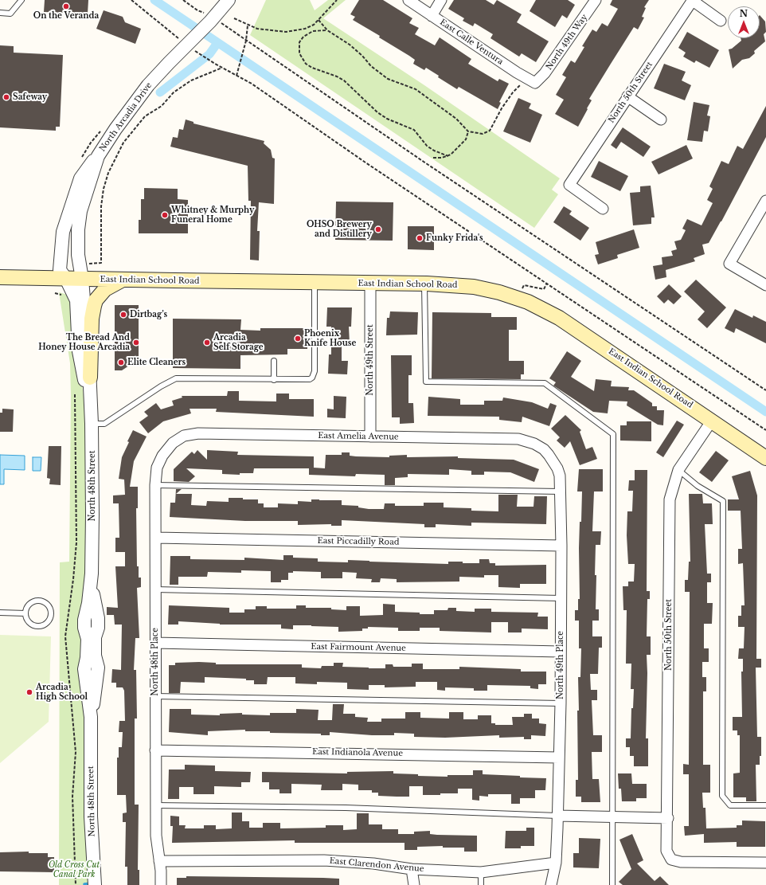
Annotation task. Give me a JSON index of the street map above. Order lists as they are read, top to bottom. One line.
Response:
{"streets":{"main road":["East Indian School Road"],"street":["East Calle Ventura","North 49th Way","North 50th Street","North Arcadia Drive","North 49th Street","East Amelia Avenue","North 48th Street","East Piccadilly Road","East Fairmount Avenue","North 48th Place","North 49th Place","East Indianola Avenue","East Clarendon Avenue"]},"crossings":[["East Calle Ventura","North 49th Way"],["North 50th Street","East Indian School Road"],["North Arcadia Drive","East Indian School Road"],["North Arcadia Drive","North 48th Street"],["East Indian School Road","North 49th Street"],["East Indian School Road","North 48th Street"],["North 49th Street","East Amelia Avenue"],["East Amelia Avenue","North 48th Place"],["East Amelia Avenue","North 49th Place"],["East Piccadilly Road","North 48th Place"],["East Piccadilly Road","North 49th Place"],["East Fairmount Avenue","North 48th Place"],["East Fairmount Avenue","North 49th Place"],["North 48th Place","East Indianola Avenue"],["North 48th Place","East Clarendon Avenue"],["North 49th Place","East Indianola Avenue"],["North 49th Place","East Clarendon Avenue"]],"parks":["Old Cross Cut Canal Park"],"places":["On the Veranda","Safeway","Whitney & Murphy Funeral Home","OHSO Brewery and Distillery","Funky Frida's","Dirtbag’s","Phoenix Knife House","The Bread And Honey House Arcadia","Arcadia Self Storage","Elite Cleaners","Arcadia High School"],"north":"top"}
